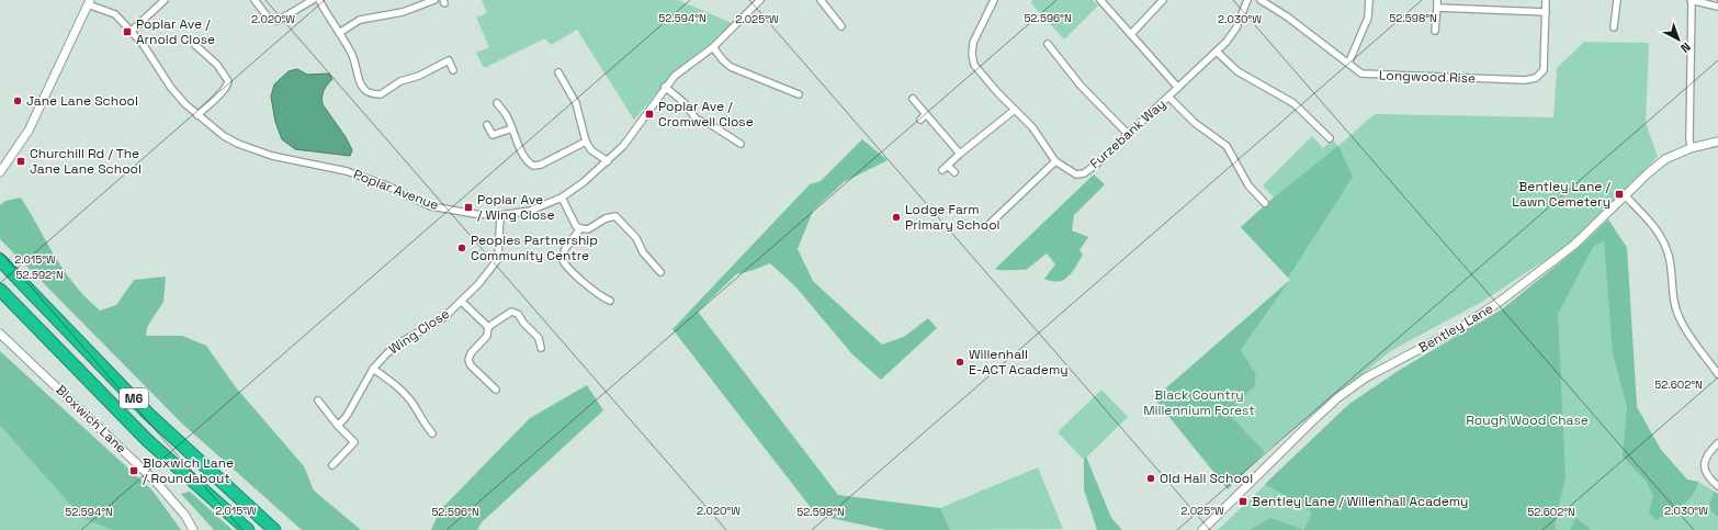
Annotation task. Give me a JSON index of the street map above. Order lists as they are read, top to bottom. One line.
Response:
{"streets":{"highway":["M6"],"street":["Longwood Rise","Furzebank Way","Poplar Avenue","Bentley Lane","Wing Close","Bloxwich Lane"]},"crossings":[["Poplar Avenue","Wing Close"]],"parks":["Black Country Millennium Forest","Rough Wood Chase"],"places":{"transit":["Poplar Ave / Arnold Close","Poplar Ave / Cromwell Close","Churchill Rd / The Jane Lane School","Bentley Lane / Lawn Cemetery","Poplar Ave / Wing Close","Bloxwich Lane / Roundabout","Bentley Lane / Willenhall Academy"],"other":["Jane Lane School","Lodge Farm Primary School","Peoples Partnership Community Centre","Willenhall E-ACT Academy","Old Hall School"]},"north":"bottom right","coordinates":["52.594°N","52.596°N","52.598°N","2.020°W","2.025°W","2.030°W","2.015°W","52.592°N","52.602°N"]}
